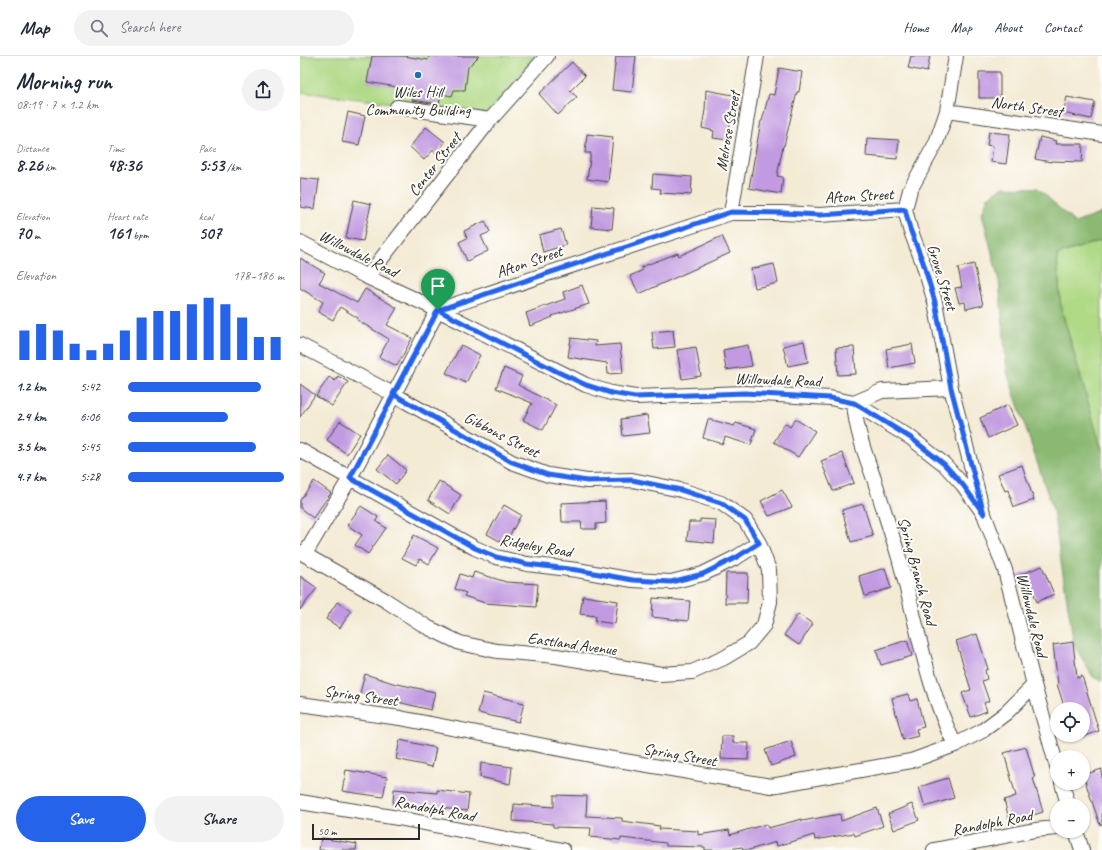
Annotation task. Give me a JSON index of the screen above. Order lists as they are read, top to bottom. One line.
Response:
{"streets":{"street":["North Street","Melrose Street","Center Street","Afton Street","Willowdale Road","Grove Street","Gibbons Street","Ridgeley Road","Spring Branch Road","Eastland Avenue","Spring Street","Randolph Road"]},"crossings":[["North Street","Grove Street"],["Melrose Street","Afton Street"],["Center Street","Willowdale Road"],["Afton Street","Willowdale Road"],["Afton Street","Grove Street"],["Willowdale Road","Grove Street"],["Willowdale Road","Spring Branch Road"],["Willowdale Road","Spring Street"],["Gibbons Street","Ridgeley Road"],["Gibbons Street","Eastland Avenue"],["Ridgeley Road","Eastland Avenue"],["Spring Branch Road","Spring Street"]],"places":["Wiles Hill Community Building"],"scale_bar":"50 m","page":{"header":"Map","search":"Search here","nav":["Home","Map","About","Contact"],"heading":["Morning run","08:19 · 7 × 1.2 km"],"stats":[["Distance","8.26 km"],["Time","48:36"],["Pace","5:53 /km"],["Elevation","70 m"],["Heart rate","161 bpm"],["kcal","507"]],"chart":["Elevation","178–186 m"],"list":[{"name":"1.2 km","note":"5:42"},{"name":"2.4 km","note":"6:06"},{"name":"3.5 km","note":"5:45"},{"name":"4.7 km","note":"5:28"}],"map_buttons":["+","−"],"buttons":["Save","Share"],"scale":"50 m"}}
